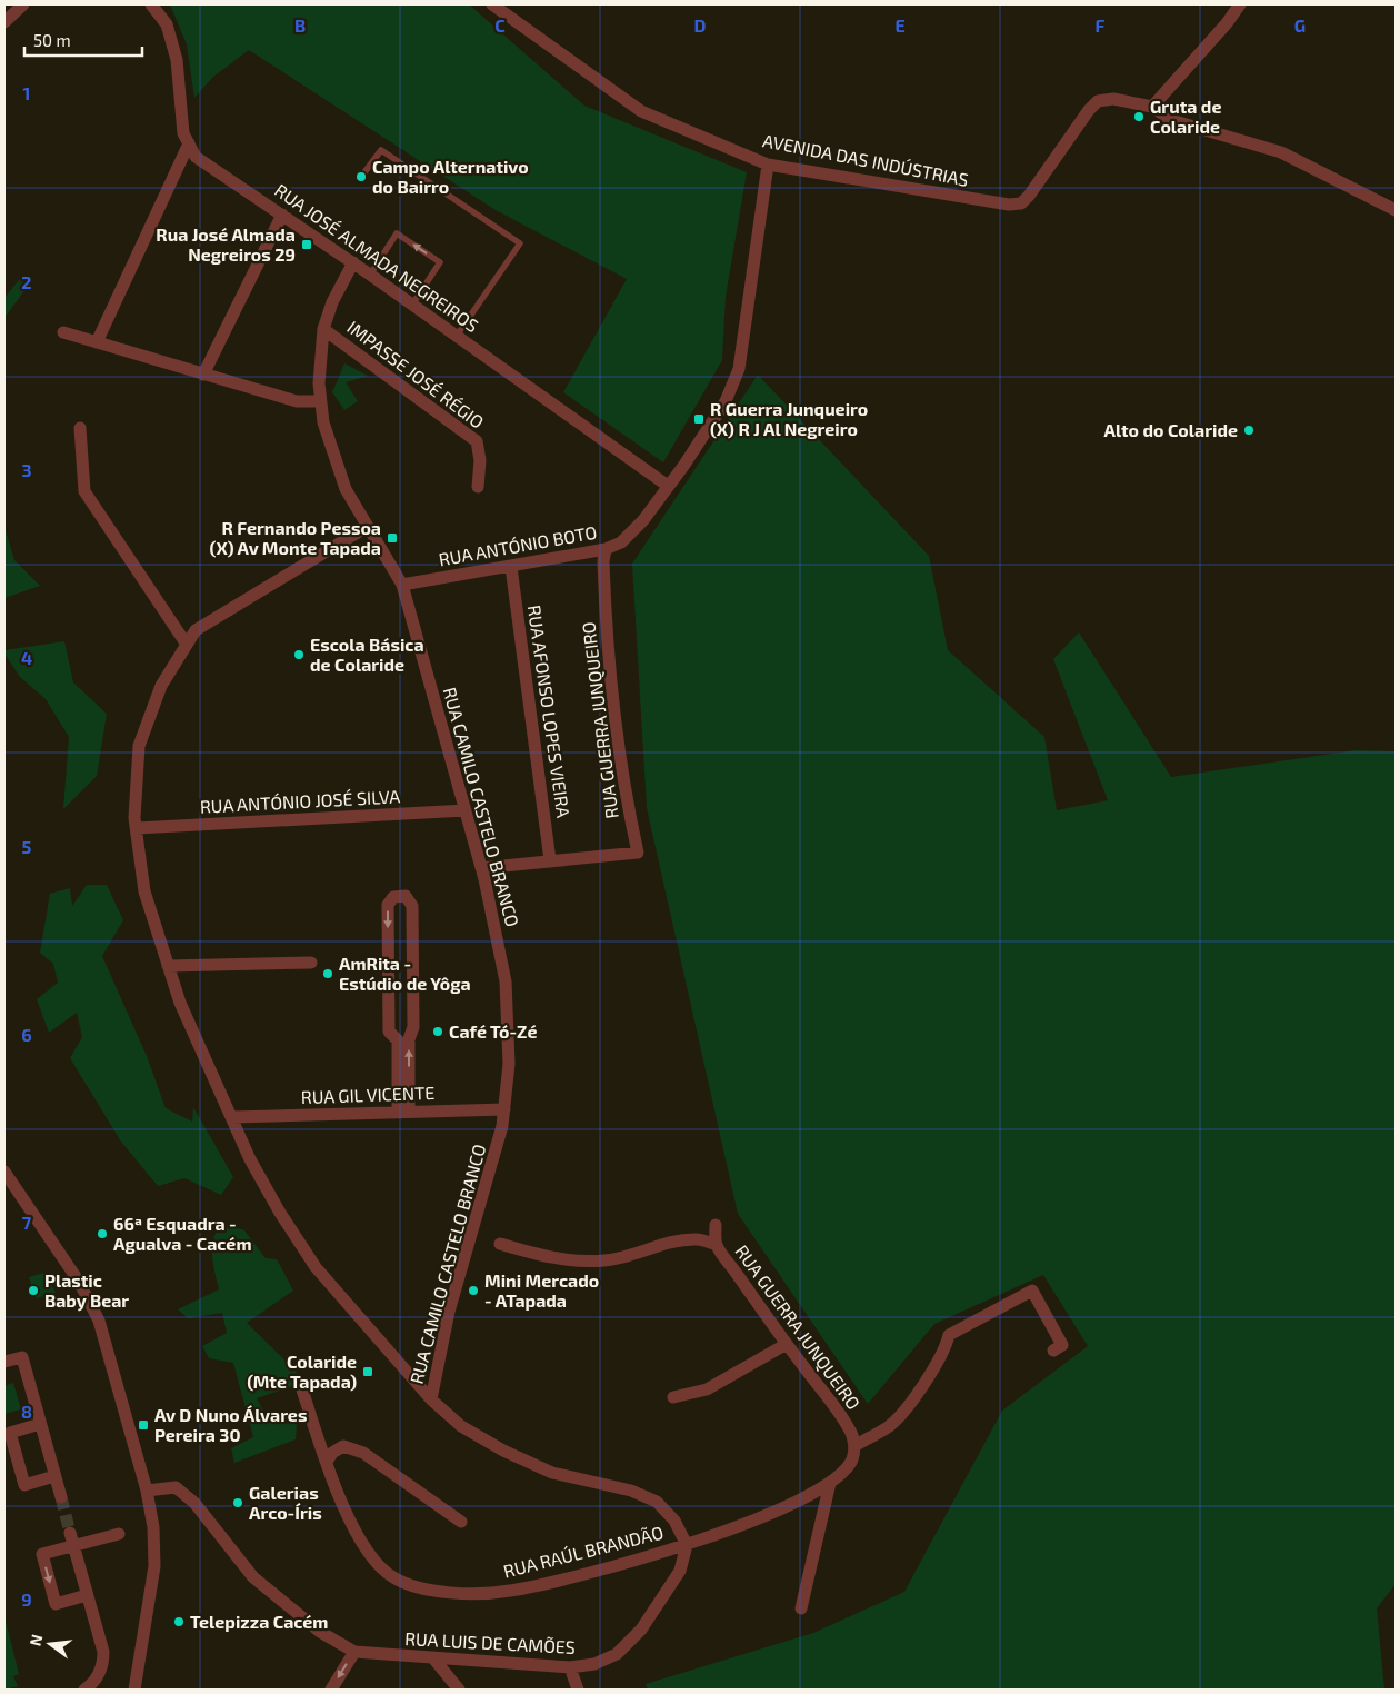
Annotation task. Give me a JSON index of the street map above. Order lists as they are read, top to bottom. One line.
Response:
{"streets":{"street":["AVENIDA DAS INDÚSTRIAS","RUA JOSÉ ALMADA NEGREIROS","IMPASSE JOSÉ RÉGIO","RUA ANTÓNIO BOTO","RUA AFONSO LOPES VIEIRA","RUA GUERRA JUNQUEIRO","RUA ANTÓNIO JOSÉ SILVA","RUA CAMILO CASTELO BRANCO","RUA GIL VICENTE","RUA RAÚL BRANDÃO","RUA LUIS DE CAMÕES"]},"crossings":[["AVENIDA DAS INDÚSTRIAS","RUA ANTÓNIO BOTO"],["RUA JOSÉ ALMADA NEGREIROS","RUA ANTÓNIO BOTO"],["RUA JOSÉ ALMADA NEGREIROS","RUA CAMILO CASTELO BRANCO"],["IMPASSE JOSÉ RÉGIO","RUA CAMILO CASTELO BRANCO"],["RUA ANTÓNIO BOTO","RUA AFONSO LOPES VIEIRA"],["RUA ANTÓNIO BOTO","RUA GUERRA JUNQUEIRO"],["RUA ANTÓNIO BOTO","RUA CAMILO CASTELO BRANCO"],["RUA AFONSO LOPES VIEIRA","RUA GUERRA JUNQUEIRO"],["RUA ANTÓNIO JOSÉ SILVA","RUA CAMILO CASTELO BRANCO"],["RUA CAMILO CASTELO BRANCO","RUA GIL VICENTE"],["RUA RAÚL BRANDÃO","RUA LUIS DE CAMÕES"]],"places":{"other":["Gruta de Colaride","Campo Alternativo do Bairro","Alto do Colaride","Escola Básica de Colaride","AmRita - Estúdio de Yôga","Café Tó-Zé","66ª Esquadra - Agualva - Cacém","Plastic Baby Bear","Mini Mercado - ATapada","Galerias Arco-Íris","Telepizza Cacém"],"transit":["Rua José Almada Negreiros 29","R Guerra Junqueiro (X) R J Al Negreiro","R Fernando Pessoa (X) Av Monte Tapada","Colaride (Mte Tapada)","Av D Nuno Álvares Pereira 30"]},"scale_bar":"50 m","north":"left","grid":{"columns":["B","C","D","E","F","G"],"rows":["1","2","3","4","5","6","7","8","9"]}}
